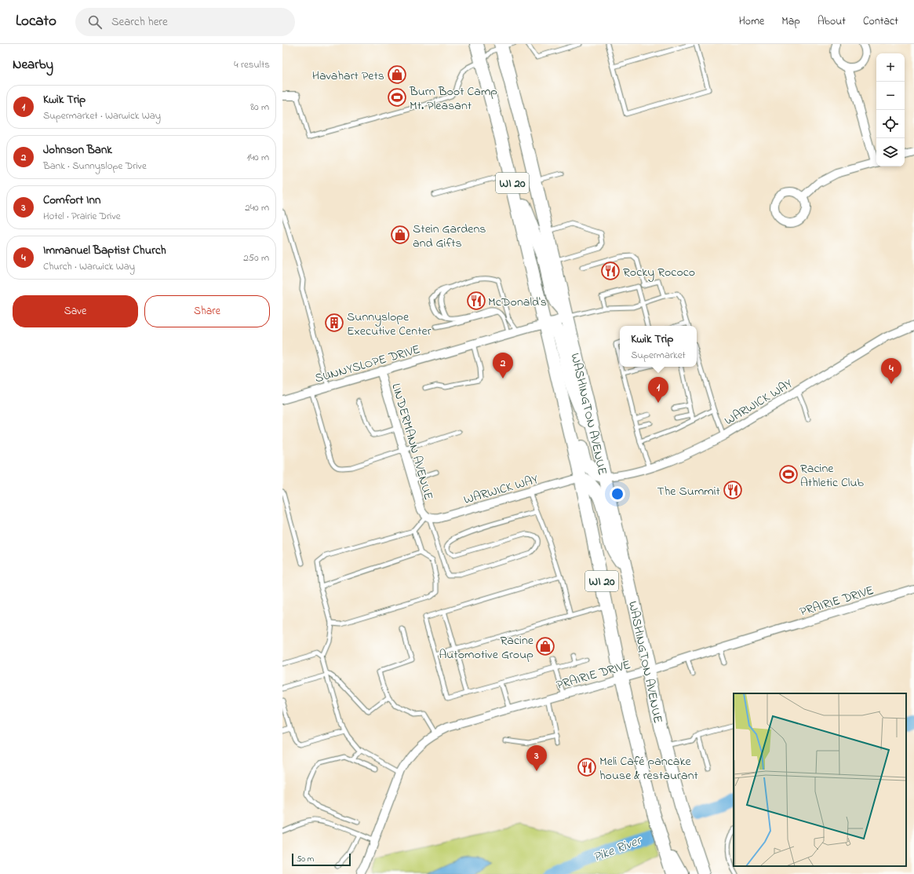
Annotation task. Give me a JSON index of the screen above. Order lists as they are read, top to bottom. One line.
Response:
{"streets":{"main road":["WI 20","WASHINGTON AVENUE"],"street":["SUNNYSLOPE DRIVE","WARWICK WAY","LINDERMANN AVENUE","PRAIRIE DRIVE"]},"crossings":[["SUNNYSLOPE DRIVE","WASHINGTON AVENUE"],["SUNNYSLOPE DRIVE","LINDERMANN AVENUE"],["WARWICK WAY","WASHINGTON AVENUE"],["WARWICK WAY","LINDERMANN AVENUE"],["WASHINGTON AVENUE","PRAIRIE DRIVE"]],"water":["Pike River"],"places":{"shop":["Havahart Pets","Stein Gardens and Gifts","Racine Automotive Group"],"sports":["Burn Boot Camp Mt. Pleasant","Racine Athletic Club"],"restaurant":["Rocky Rococo","McDonald's","The Summit","Meli Café pancake house & restaurant"],"building":["Sunnyslope Executive Center"]},"scale_bar":"50 m","page":{"header":"Locato","search":"Search here","nav":["Home","Map","About","Contact"],"heading":["Nearby","4 results"],"map_buttons":["+","−"],"list":[{"mark":"1","name":"Kwik Trip","note":"Supermarket · Warwick Way","value":"80 m"},{"mark":"2","name":"Johnson Bank","note":"Bank · Sunnyslope Drive","value":"140 m"},{"mark":"3","name":"Comfort Inn","note":"Hotel · Prairie Drive","value":"240 m"},{"mark":"4","name":"Immanuel Baptist Church","note":"Church · Warwick Way","value":"250 m"}],"buttons":["Save","Share"],"popup":["Kwik Trip","Supermarket"],"pins":["2","4","1","3"],"scale":"50 m"}}
